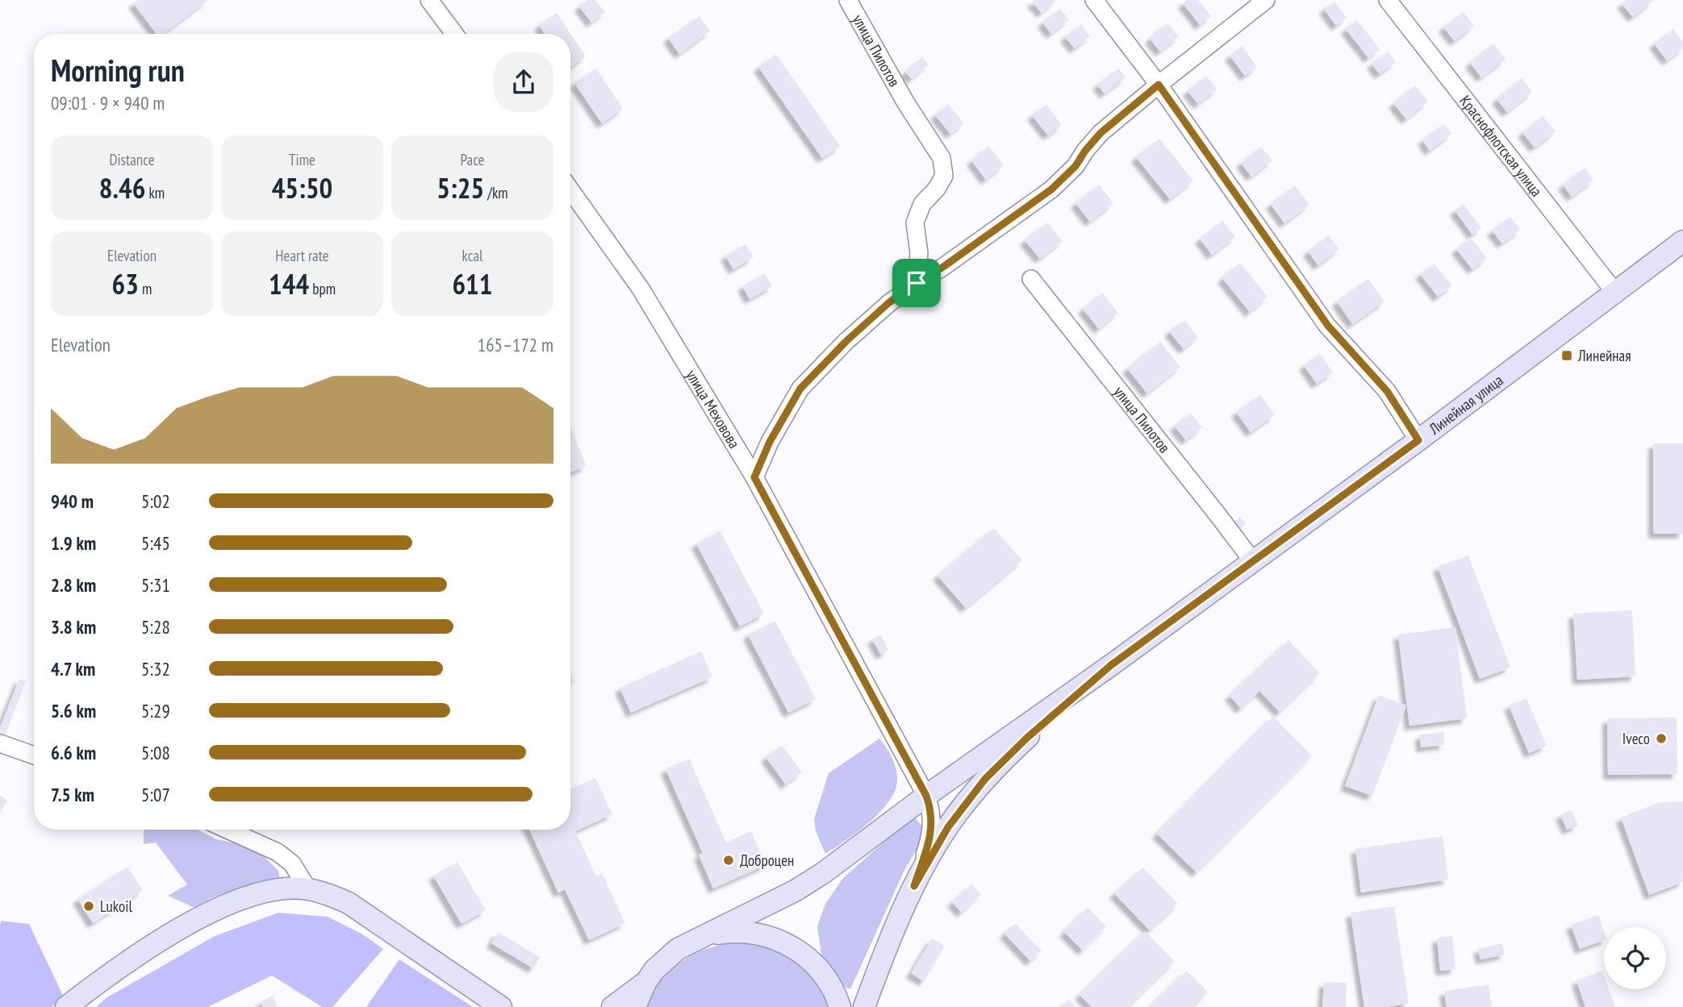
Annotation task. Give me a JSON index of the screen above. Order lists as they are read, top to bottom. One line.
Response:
{"streets":{"main road":["Линейная улица"],"street":["улица Пилотов","Краснофлотская улица","улица Меховова"]},"crossings":[["улица Пилотов","Линейная улица"],["Краснофлотская улица","Линейная улица"]],"places":{"transit":["Линейная"],"other":["Iveco","Доброцен","Lukoil"]},"page":{"heading":["Morning run","09:01 · 9 × 940 m"],"stats":[["Distance","8.46 km"],["Time","45:50"],["Pace","5:25 /km"],["Elevation","63 m"],["Heart rate","144 bpm"],["kcal","611"]],"chart":["Elevation","165–172 m"],"list":[{"name":"940 m","note":"5:02"},{"name":"1.9 km","note":"5:45"},{"name":"2.8 km","note":"5:31"},{"name":"3.8 km","note":"5:28"},{"name":"4.7 km","note":"5:32"},{"name":"5.6 km","note":"5:29"},{"name":"6.6 km","note":"5:08"},{"name":"7.5 km","note":"5:07"}]}}
